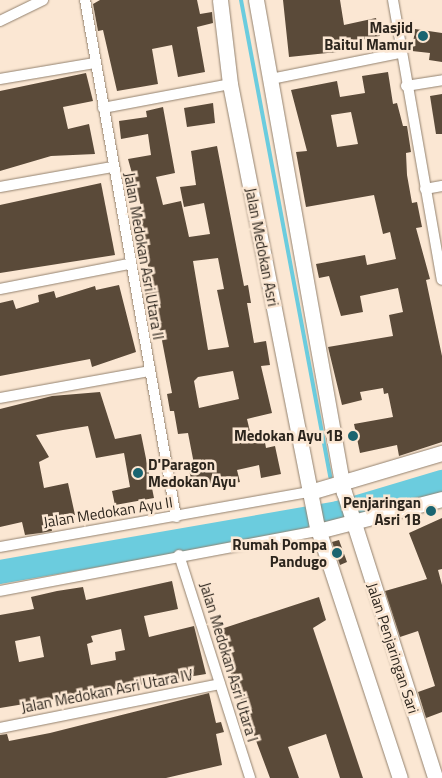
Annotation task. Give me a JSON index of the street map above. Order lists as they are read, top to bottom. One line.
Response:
{"streets":{"street":["Jalan Medokan Asri","Jalan Medokan Asri Utara II","Jalan Medokan Ayu II","Jalan Penjaringan Sari","Jalan Medokan Asri Utara I","Jalan Medokan Asri Utara IV"]},"crossings":[["Jalan Medokan Asri","Jalan Medokan Ayu II"],["Jalan Medokan Asri Utara II","Jalan Medokan Ayu II"],["Jalan Medokan Asri Utara I","Jalan Medokan Asri Utara IV"]],"places":["Masjid Baitul Mamur","Medokan Ayu 1B","D'Paragon Medokan Ayu","Penjaringan Asri 1B","Rumah Pompa Pandugo"]}
